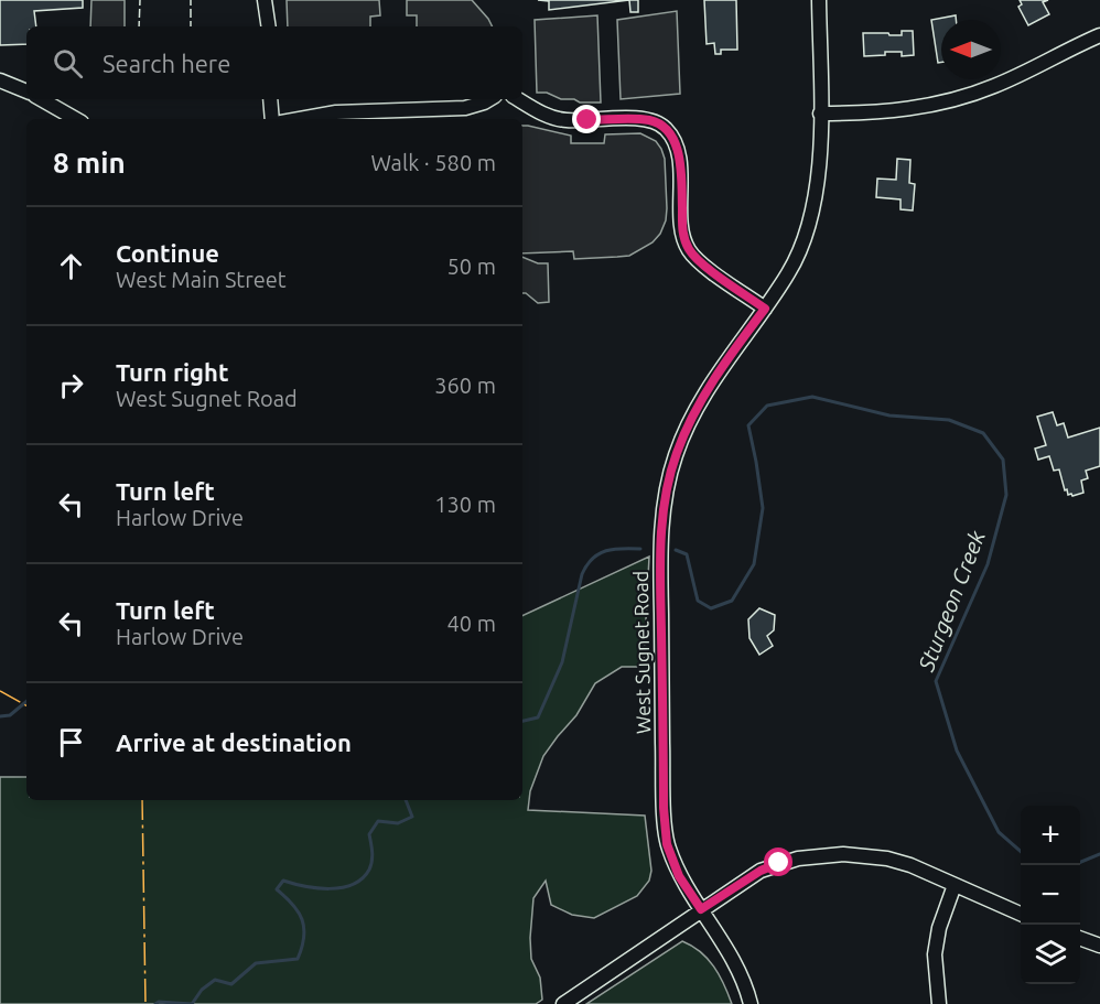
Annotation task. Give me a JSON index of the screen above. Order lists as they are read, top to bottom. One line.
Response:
{"streets":{"street":["West Sugnet Road"]},"water":["Sturgeon Creek"],"north":"left","page":{"search":"Search here","heading":["8 min","Walk · 580 m"],"list":[["Continue","West Main Street","50 m"],["Turn right","West Sugnet Road","360 m"],["Turn left","Harlow Drive","130 m"],["Turn left","Harlow Drive","40 m"],"Arrive at destination"],"map_buttons":["+","−"]}}
